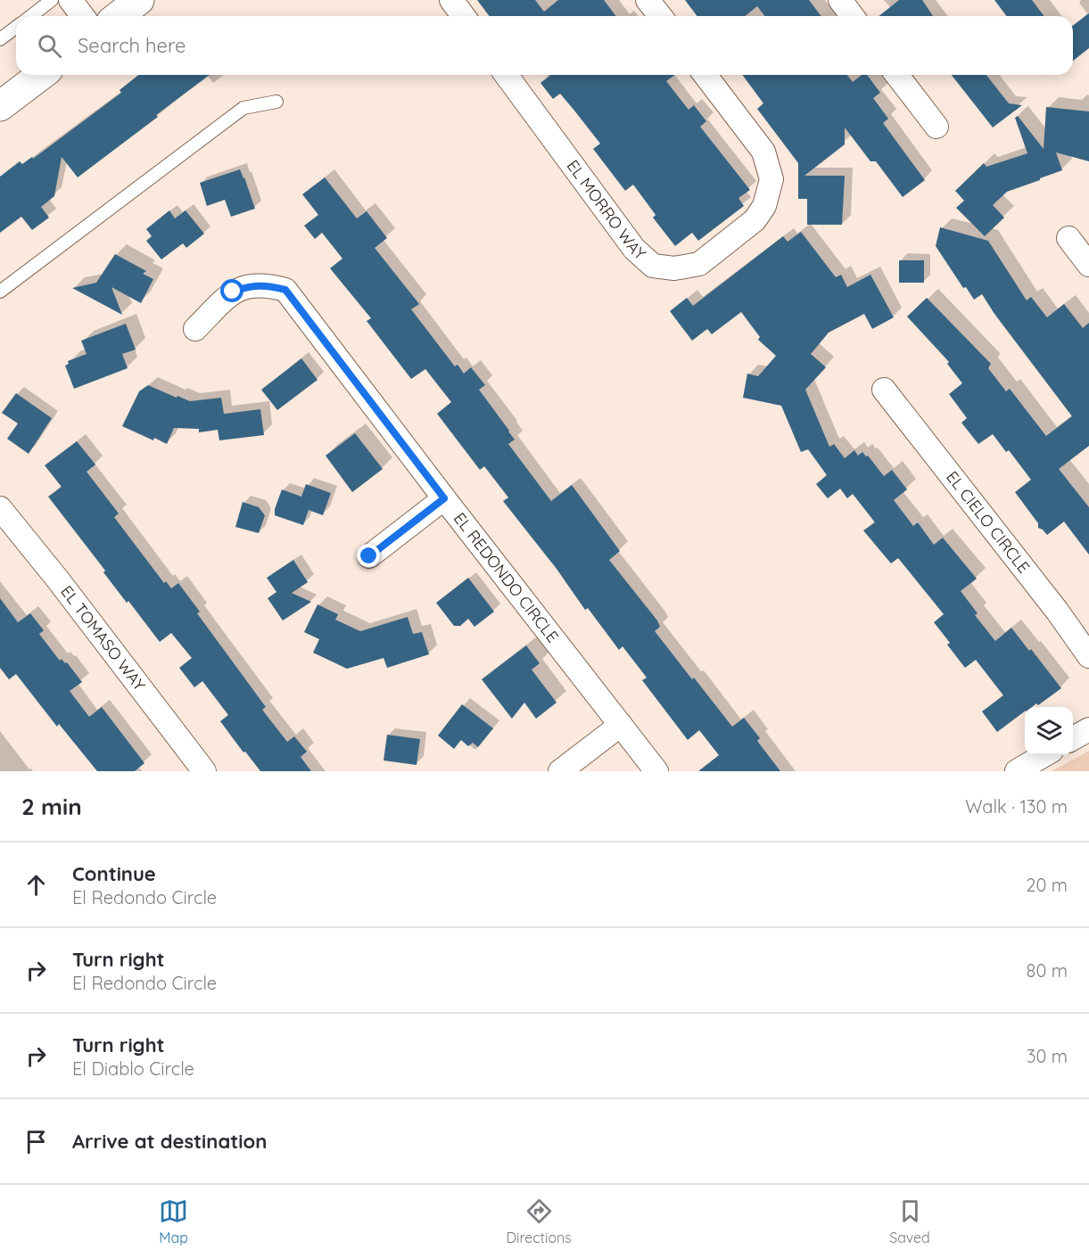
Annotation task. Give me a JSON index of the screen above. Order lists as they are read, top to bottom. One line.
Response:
{"streets":{"street":["EL MORRO WAY","EL CIELO CIRCLE","EL REDONDO CIRCLE","EL TOMASO WAY"]},"page":{"search":"Search here","heading":["2 min","Walk · 130 m"],"list":[["Continue","El Redondo Circle","20 m"],["Turn right","El Redondo Circle","80 m"],["Turn right","El Diablo Circle","30 m"],"Arrive at destination"],"nav":["Map","Directions","Saved"]}}
